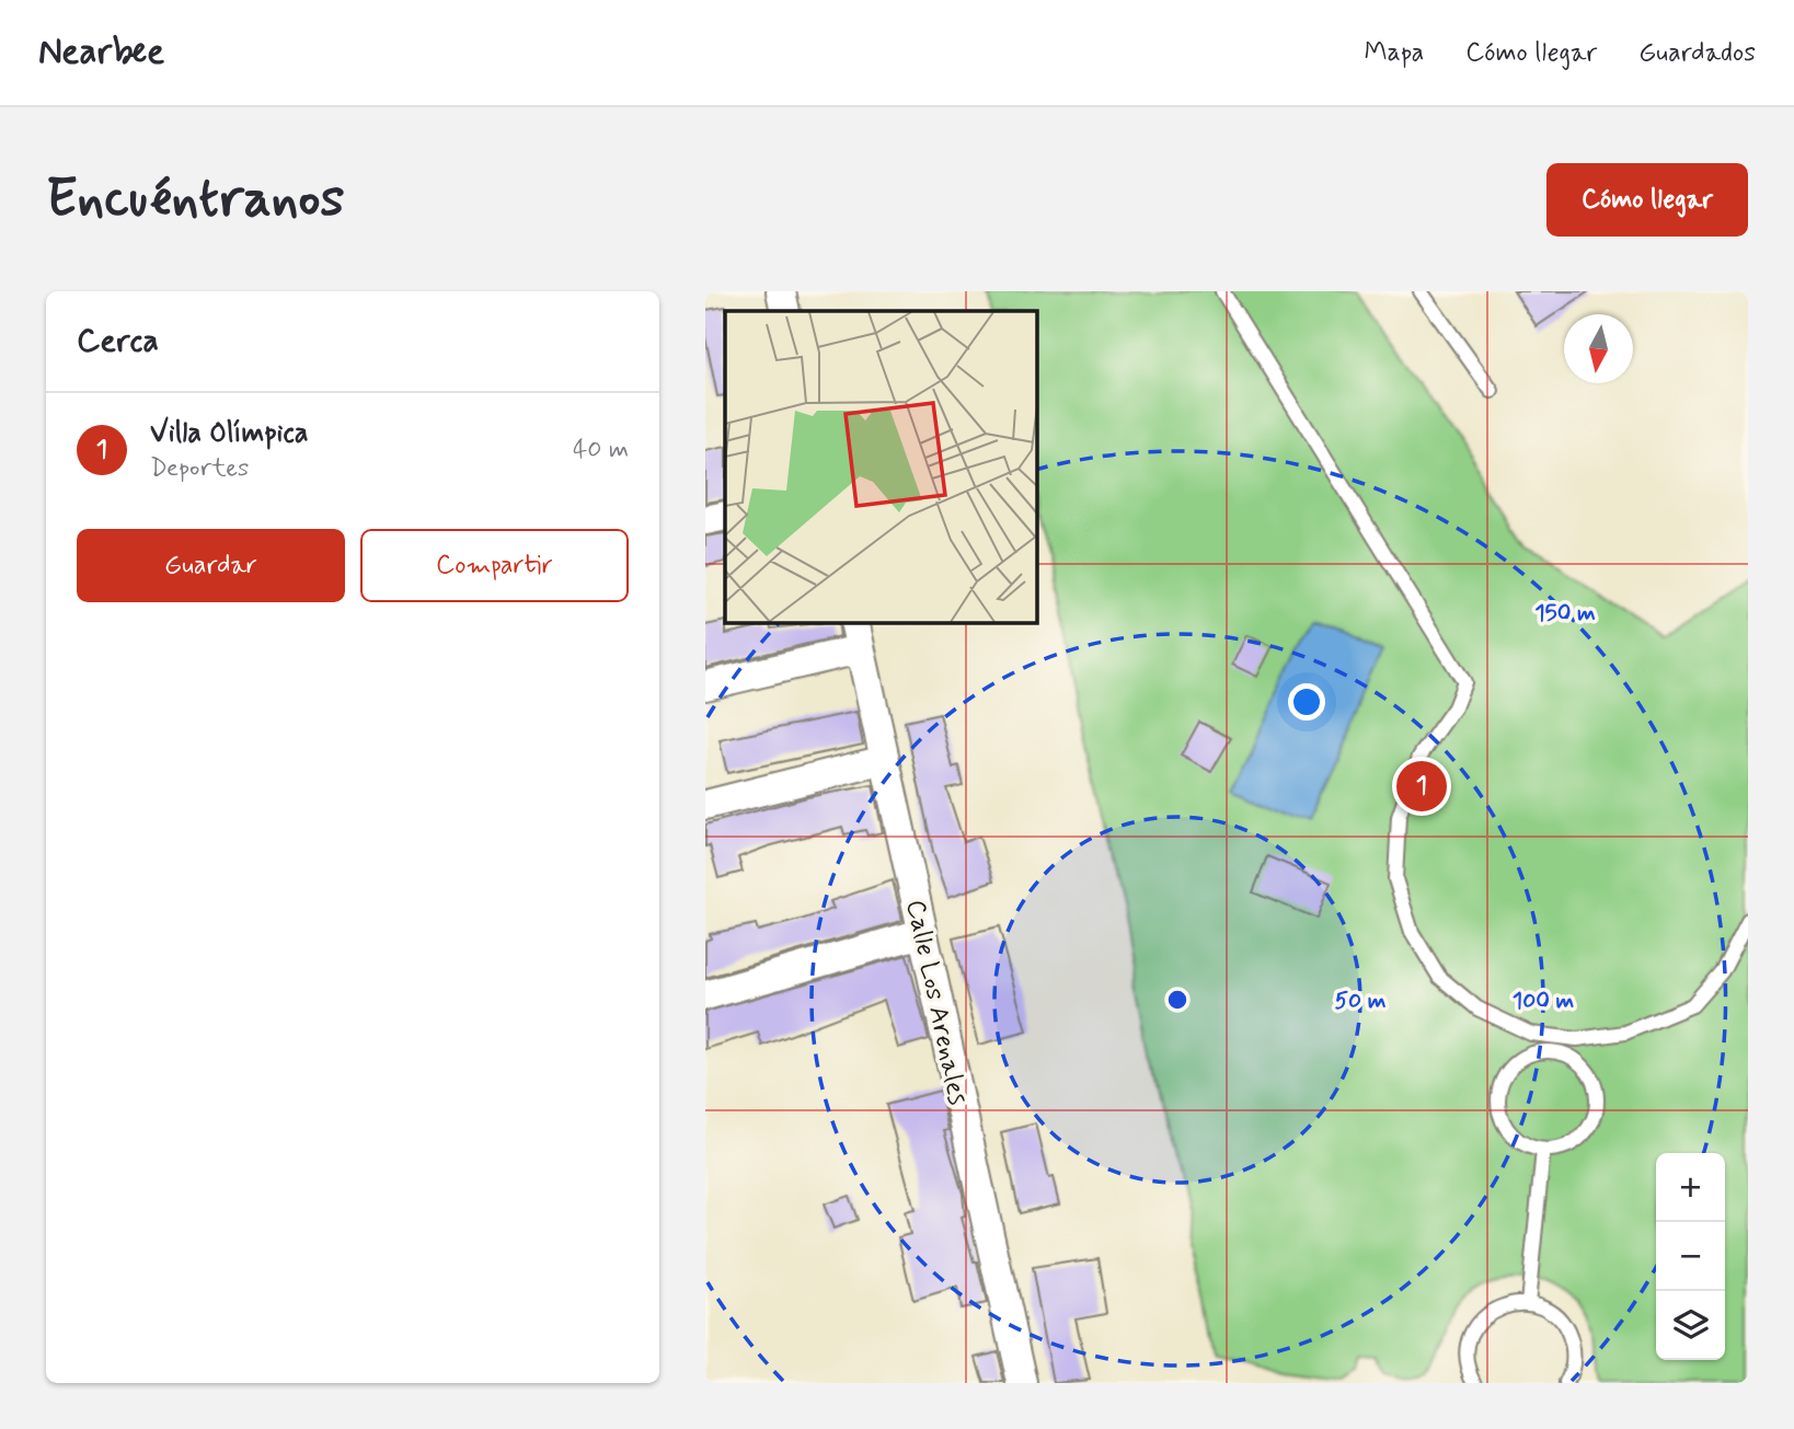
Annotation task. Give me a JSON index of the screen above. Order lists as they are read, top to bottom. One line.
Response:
{"streets":{"street":["Calle Los Arenales"]},"north":"bottom","page":{"header":"Nearbee","nav":["Mapa","Cómo llegar","Guardados"],"buttons":["Cómo llegar",["Guardar","Compartir"]],"title":"Encuéntranos","heading":"Cerca","list":[{"mark":"1","name":"Villa Olímpica","note":"Deportes","value":"40 m"}],"pins":"1","map_buttons":["+","−"]},"rings":["150 m","50 m","100 m"]}
